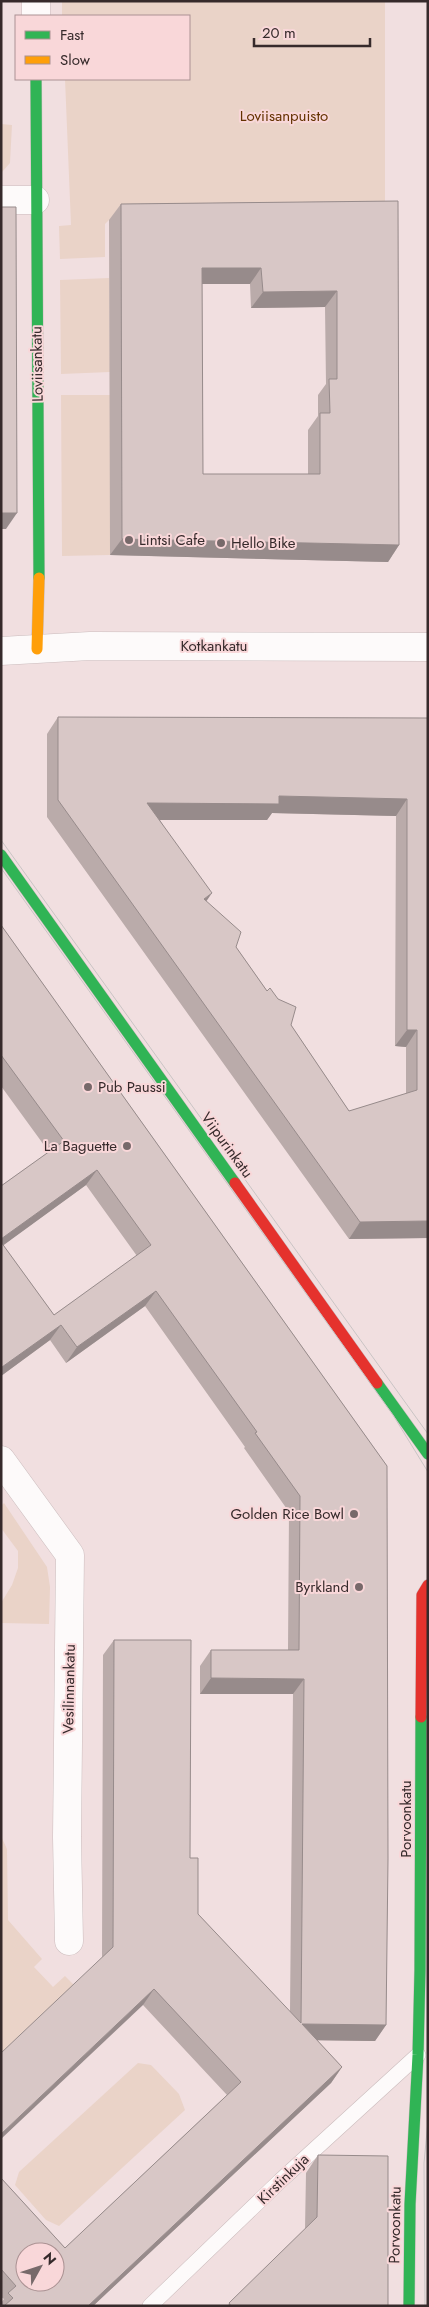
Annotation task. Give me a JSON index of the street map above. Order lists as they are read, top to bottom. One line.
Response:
{"streets":{"street":["Loviisankatu","Kotkankatu","Viipurinkatu","Vesilinnankatu","Porvoonkatu"],"lane":["Kirstinkuja"]},"crossings":[["Loviisankatu","Kotkankatu"],["Porvoonkatu","Kirstinkuja"]],"parks":["Loviisanpuisto"],"places":["Lintsi Cafe","Hello Bike","Pub Paussi","La Baguette","Golden Rice Bowl","Byrkland"],"legend":["Fast","Slow"],"scale_bar":"20 m","north":"top right"}
